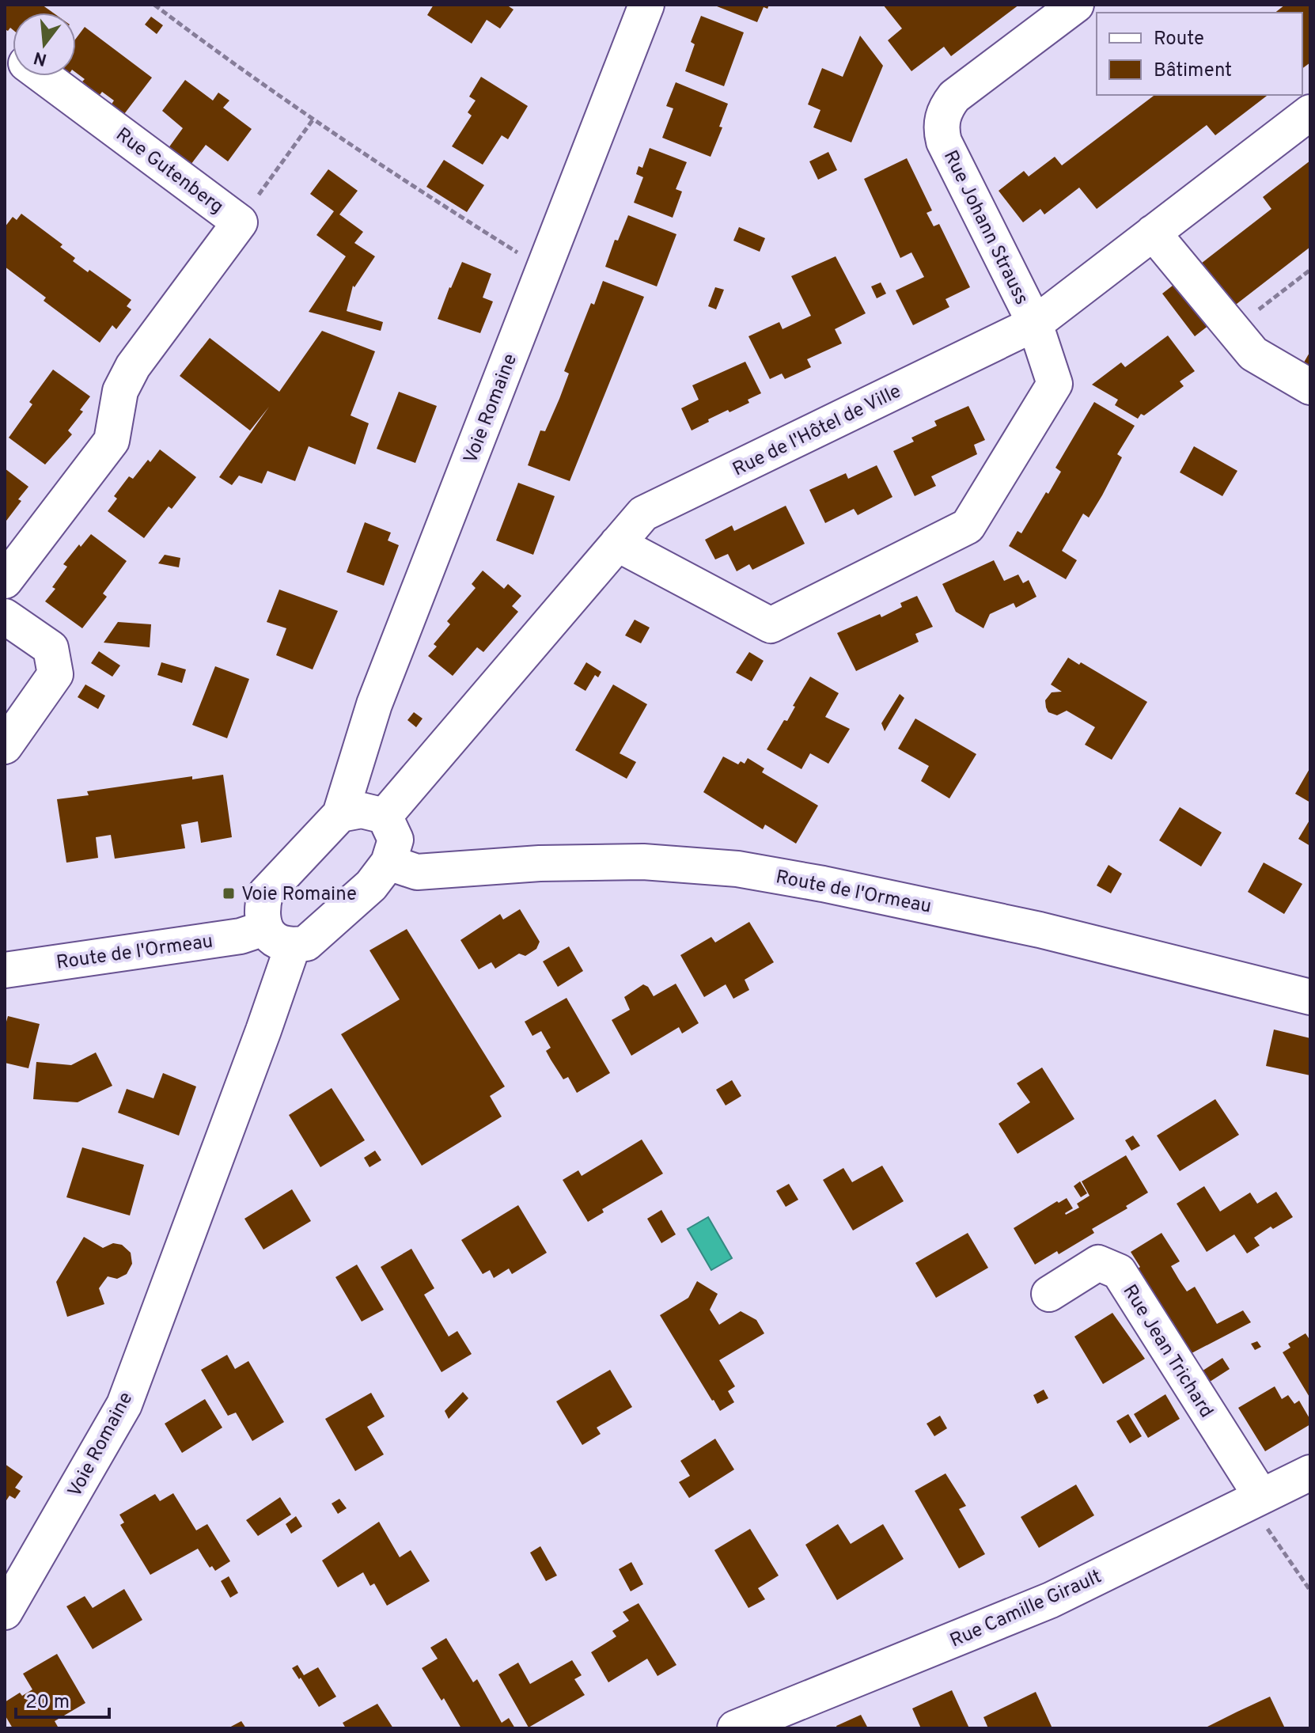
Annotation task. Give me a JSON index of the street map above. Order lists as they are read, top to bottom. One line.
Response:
{"streets":{"street":["Rue Gutenberg","Rue Johann Strauss","Voie Romaine","Rue de l'Hôtel de Ville","Route de l'Ormeau","Rue Jean Trichard","Rue Camille Girault"]},"crossings":[["Rue Johann Strauss","Rue de l'Hôtel de Ville"],["Voie Romaine","Route de l'Ormeau"],["Rue Jean Trichard","Rue Camille Girault"]],"places":{"transit":["Voie Romaine"]},"legend":["Route","Bâtiment"],"scale_bar":"20 m","north":"bottom"}
